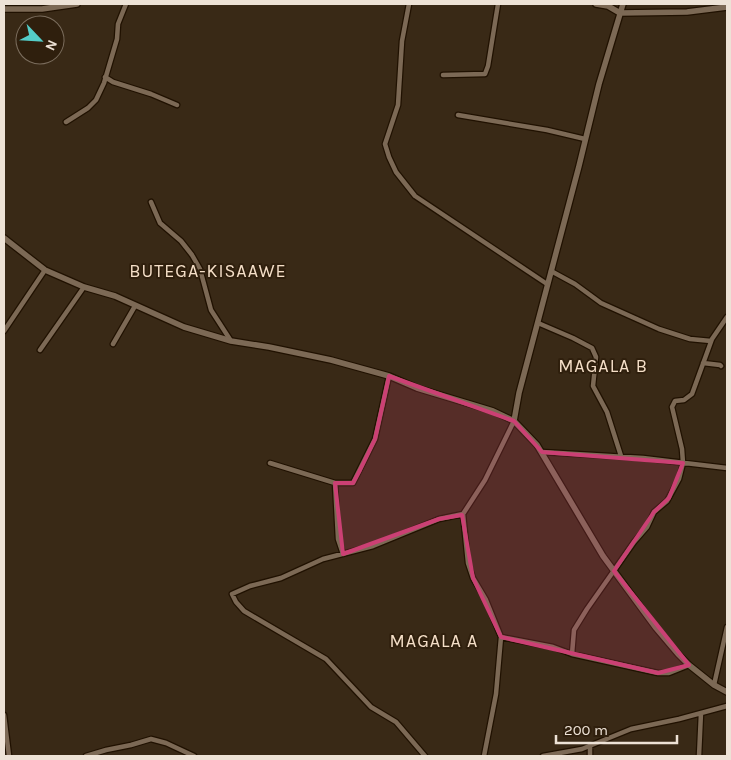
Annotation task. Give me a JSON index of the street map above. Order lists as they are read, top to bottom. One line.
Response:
{"districts":["BUTEGA-KISAAWE","MAGALA B","MAGALA A"],"scale_bar":"200 m","north":"bottom right"}
